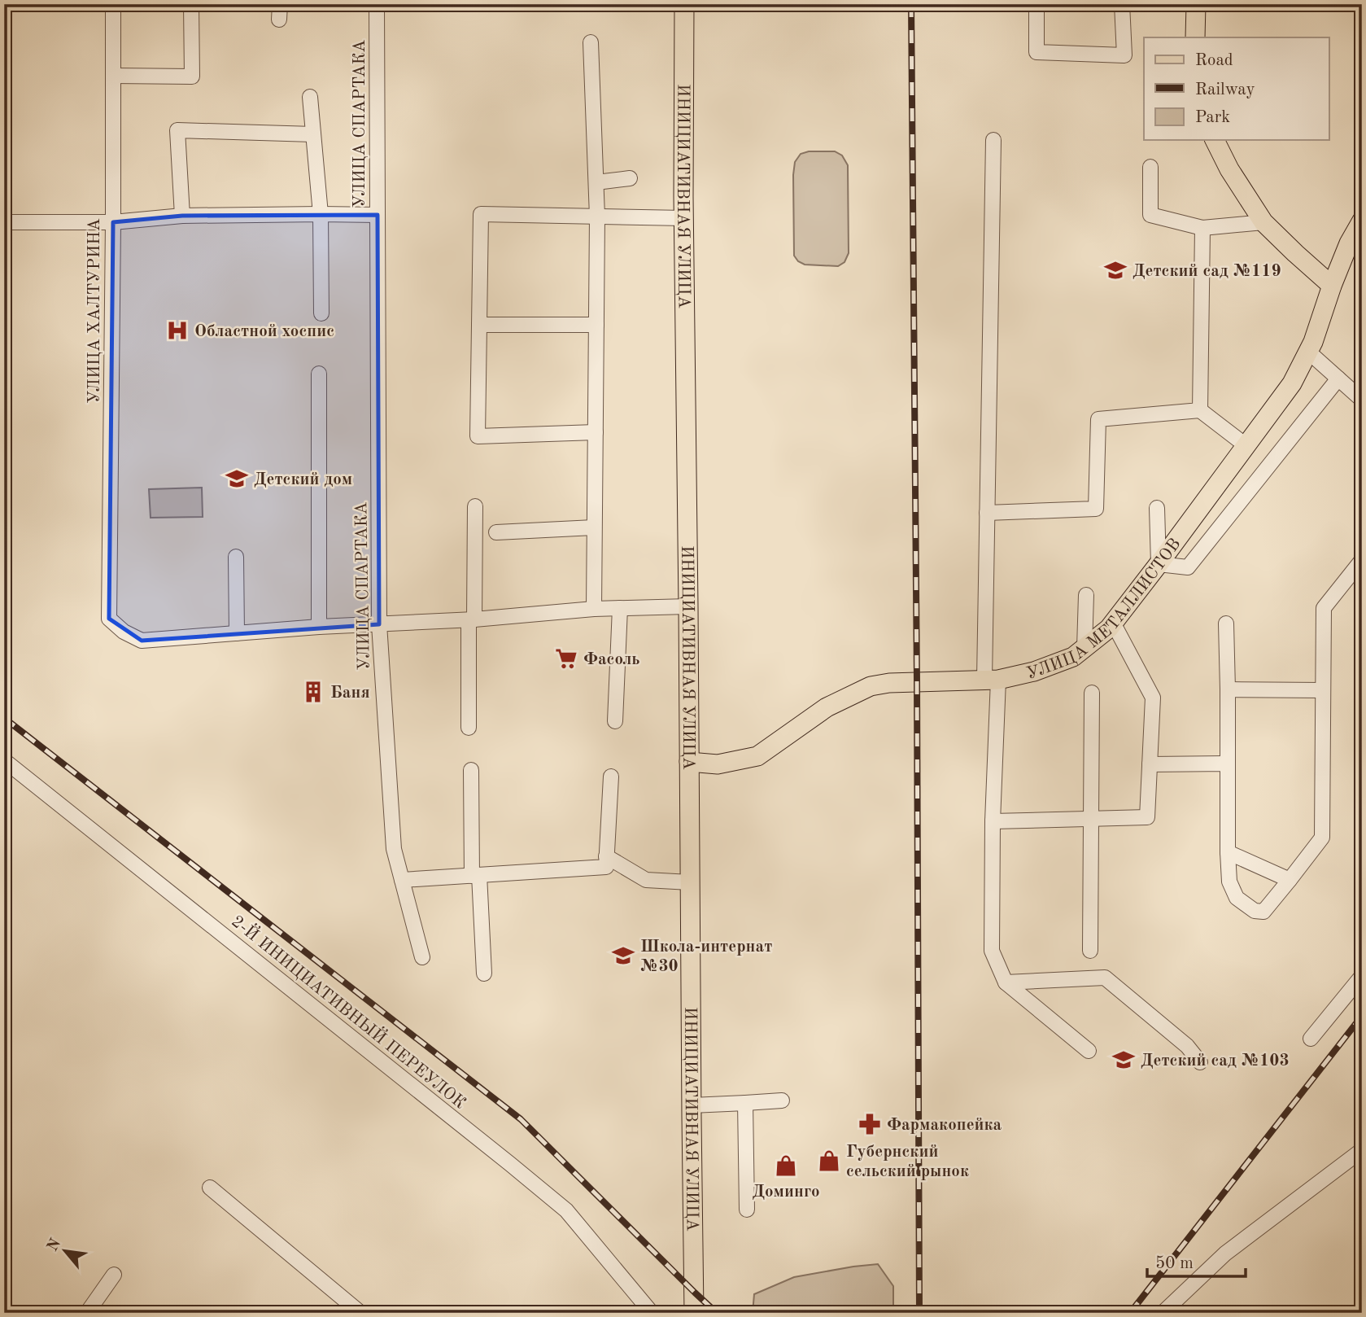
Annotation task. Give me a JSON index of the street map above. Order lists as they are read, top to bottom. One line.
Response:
{"streets":{"main road":["ИНИЦИАТИВНАЯ УЛИЦА","УЛИЦА МЕТАЛЛИСТОВ"],"street":["УЛИЦА СПАРТАКА","УЛИЦА ХАЛТУРИНА","2-Й ИНИЦИАТИВНЫЙ ПЕРЕУЛОК"]},"crossings":[["ИНИЦИАТИВНАЯ УЛИЦА","УЛИЦА МЕТАЛЛИСТОВ"]],"places":{"school or university":["Детский сад №119","Детский дом","Школа-интернат №30","Детский сад №103"],"hospital":["Областной хоспис"],"supermarket":["Фасоль"],"building":["Баня"],"pharmacy":["Фармакопейка"],"shop":["Губернский сельский рынок","Доминго"]},"legend":["Road","Railway","Park"],"scale_bar":"50 m","north":"top left"}
